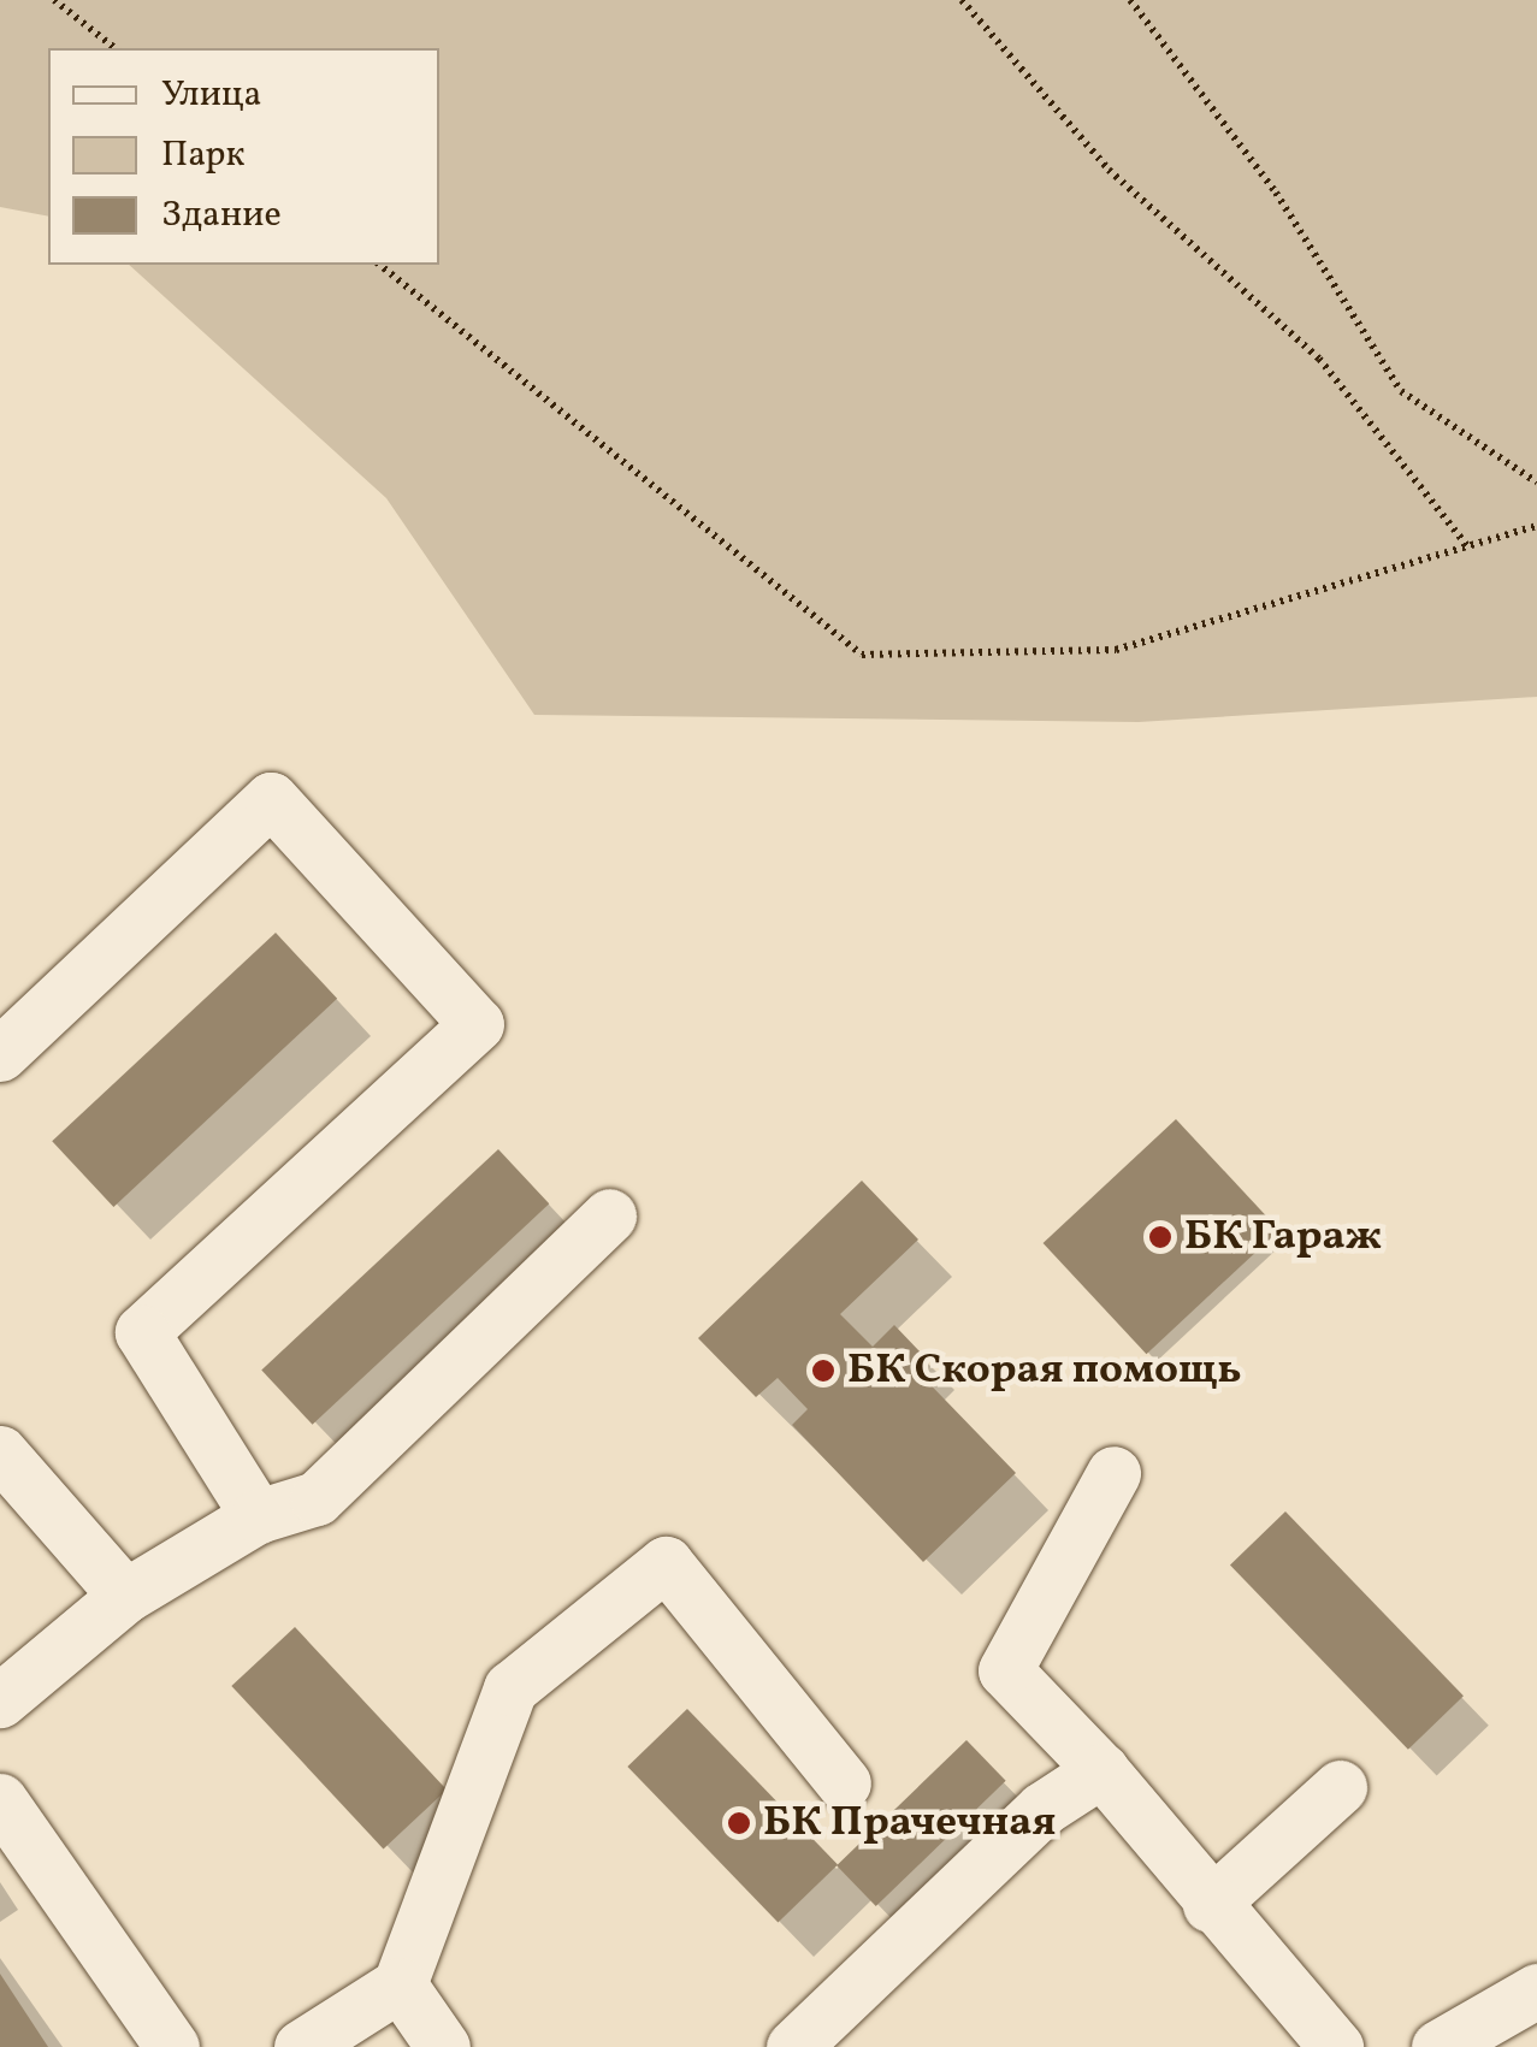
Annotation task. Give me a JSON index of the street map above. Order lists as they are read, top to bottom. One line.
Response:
{"places":["БК Гараж","БК Скорая помощь","БК Прачечная"],"legend":["Улица","Парк","Здание"]}
